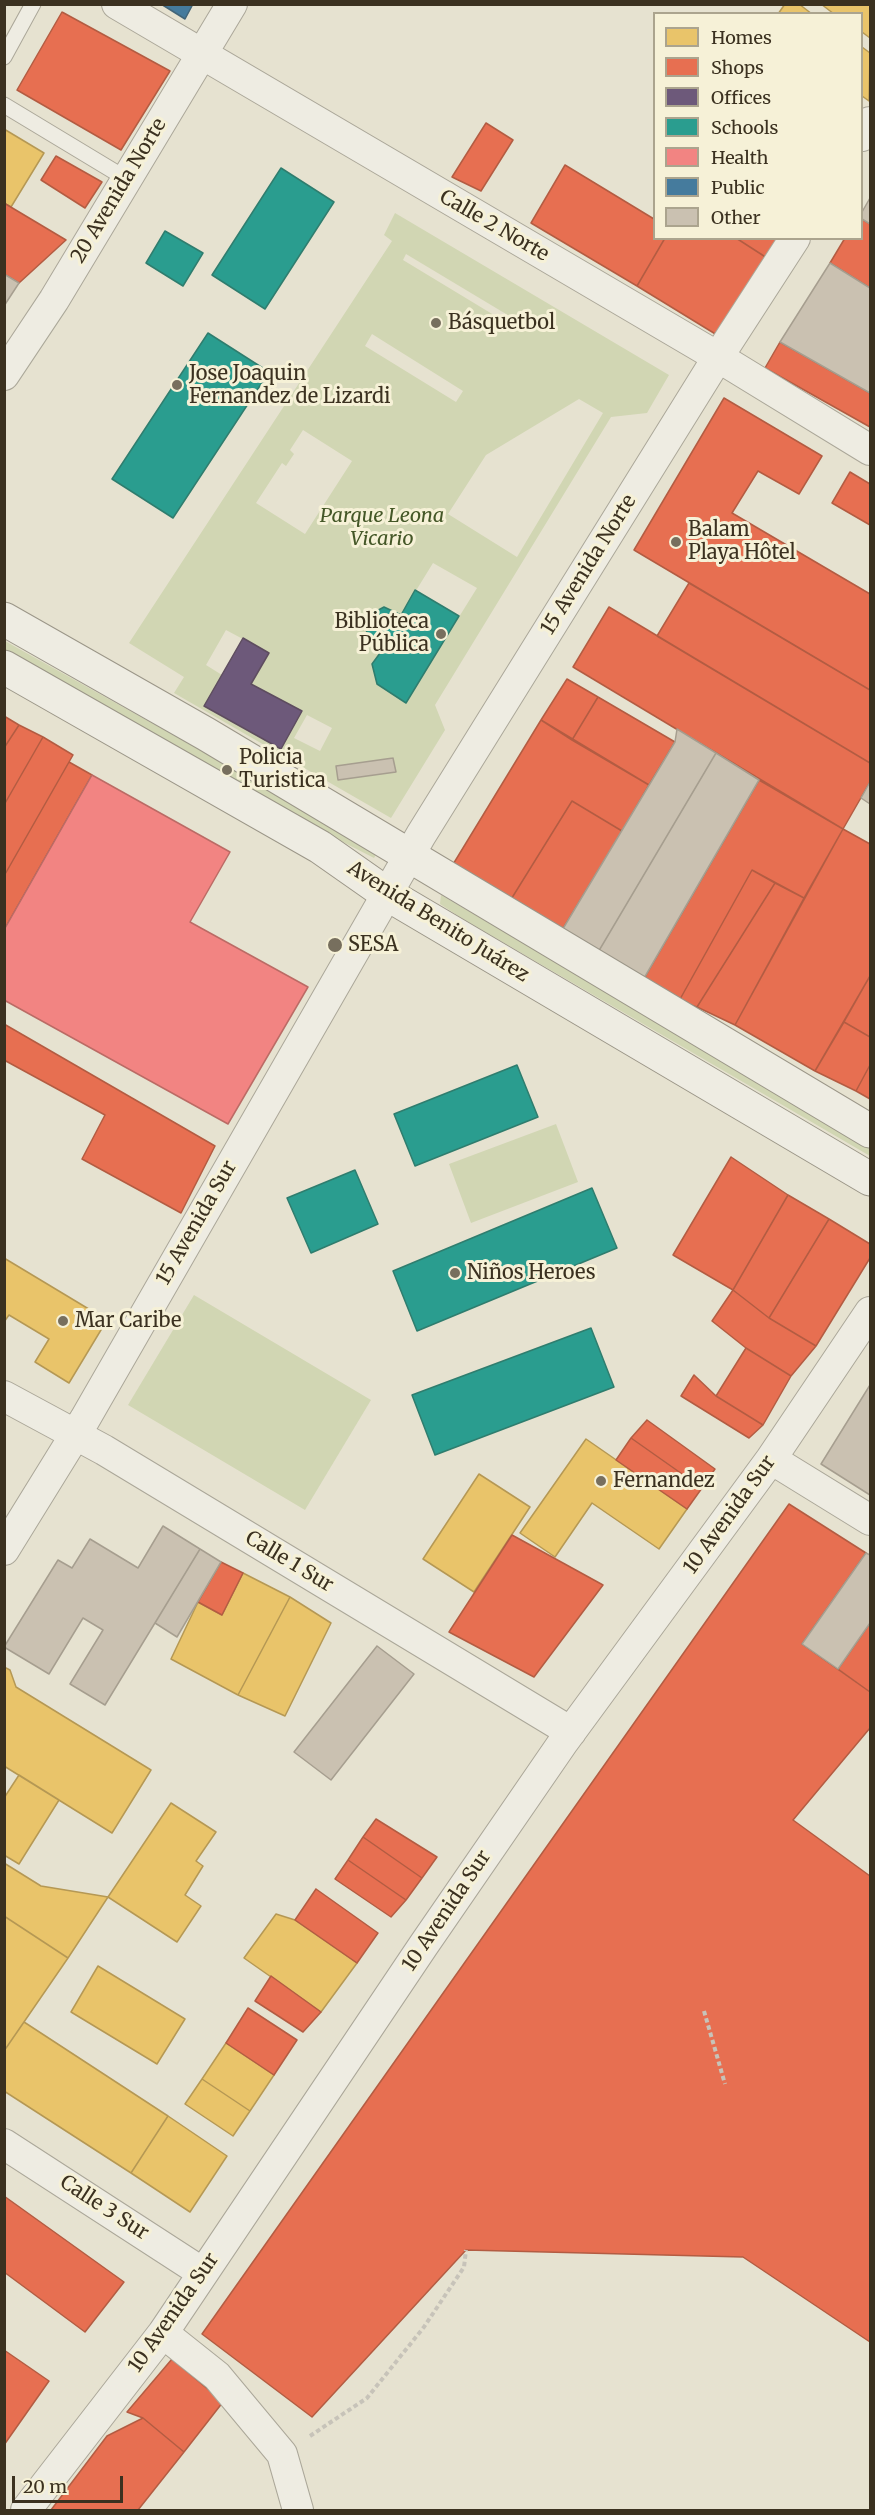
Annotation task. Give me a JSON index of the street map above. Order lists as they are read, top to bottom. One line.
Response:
{"streets":{"street":["20 Avenida Norte","Calle 2 Norte","15 Avenida Norte","Avenida Benito Juárez","15 Avenida Sur","10 Avenida Sur","Calle 1 Sur","Calle 3 Sur"]},"crossings":[["20 Avenida Norte","Calle 2 Norte"],["Calle 2 Norte","15 Avenida Norte"],["15 Avenida Norte","Avenida Benito Juárez"],["15 Avenida Norte","15 Avenida Sur"],["Avenida Benito Juárez","15 Avenida Sur"],["15 Avenida Sur","Calle 1 Sur"],["10 Avenida Sur","Calle 1 Sur"],["10 Avenida Sur","Calle 3 Sur"]],"parks":["Parque Leona Vicario"],"places":["Básquetbol","Jose Joaquin Fernandez de Lizardi","Balam Playa Hôtel","Biblioteca Pública","Policia Turistica","SESA","Niños Heroes","Mar Caribe","Fernandez"],"legend":["Homes","Shops","Offices","Schools","Health","Public","Other"],"scale_bar":"20 m"}
